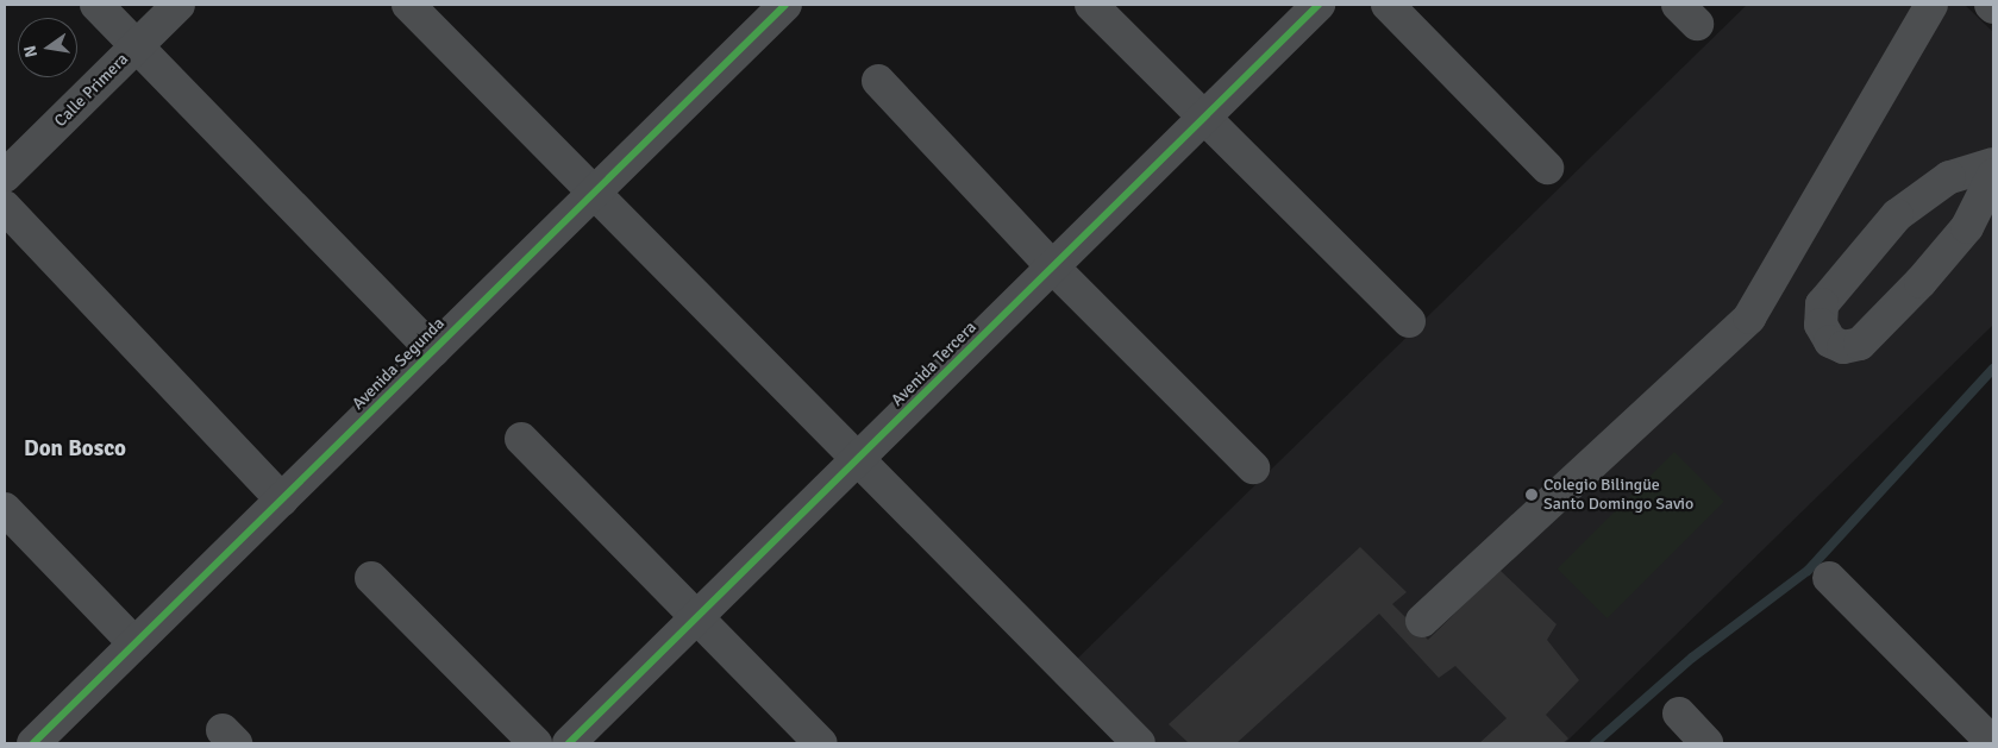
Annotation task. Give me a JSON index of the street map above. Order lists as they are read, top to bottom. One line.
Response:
{"streets":{"street":["Calle Primera","Avenida Segunda","Avenida Tercera"]},"districts":["Don Bosco"],"places":["Colegio Bilingüe Santo Domingo Savio"],"north":"left"}
